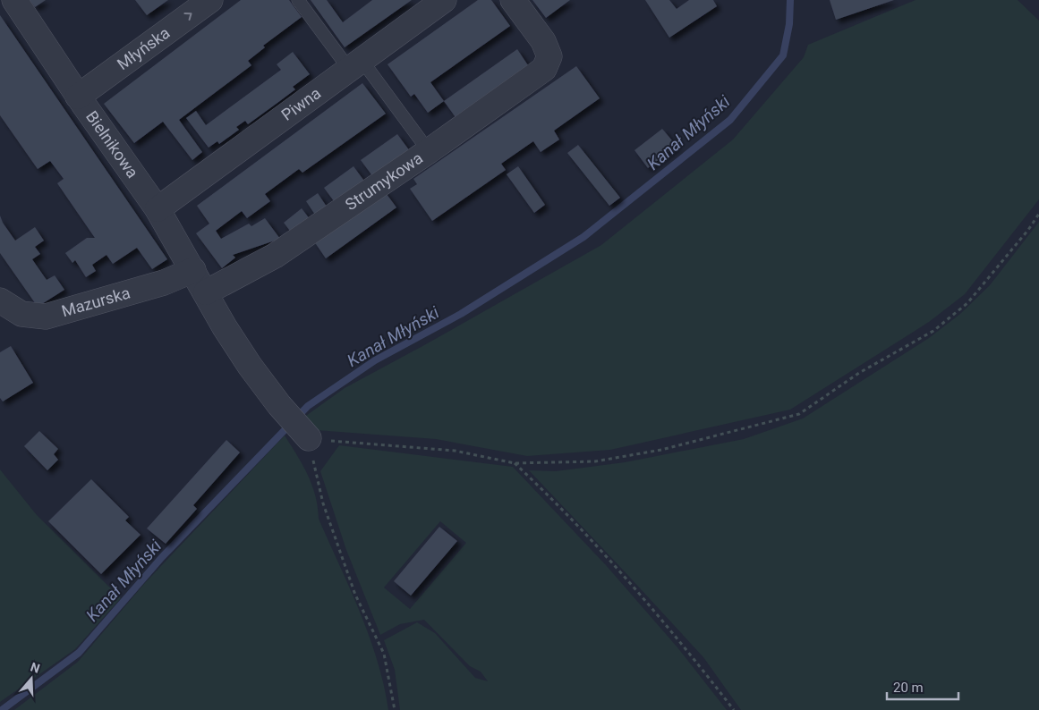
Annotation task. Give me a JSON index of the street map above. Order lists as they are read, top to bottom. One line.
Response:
{"streets":{"street":["Młyńska","Piwna","Bielnikowa","Strumykowa","Mazurska"]},"crossings":[["Młyńska","Bielnikowa"],["Piwna","Bielnikowa"],["Bielnikowa","Strumykowa"],["Bielnikowa","Mazurska"]],"one_way":["Młyńska"],"water":["Kanał Młyński"],"scale_bar":"20 m","north":"top"}
